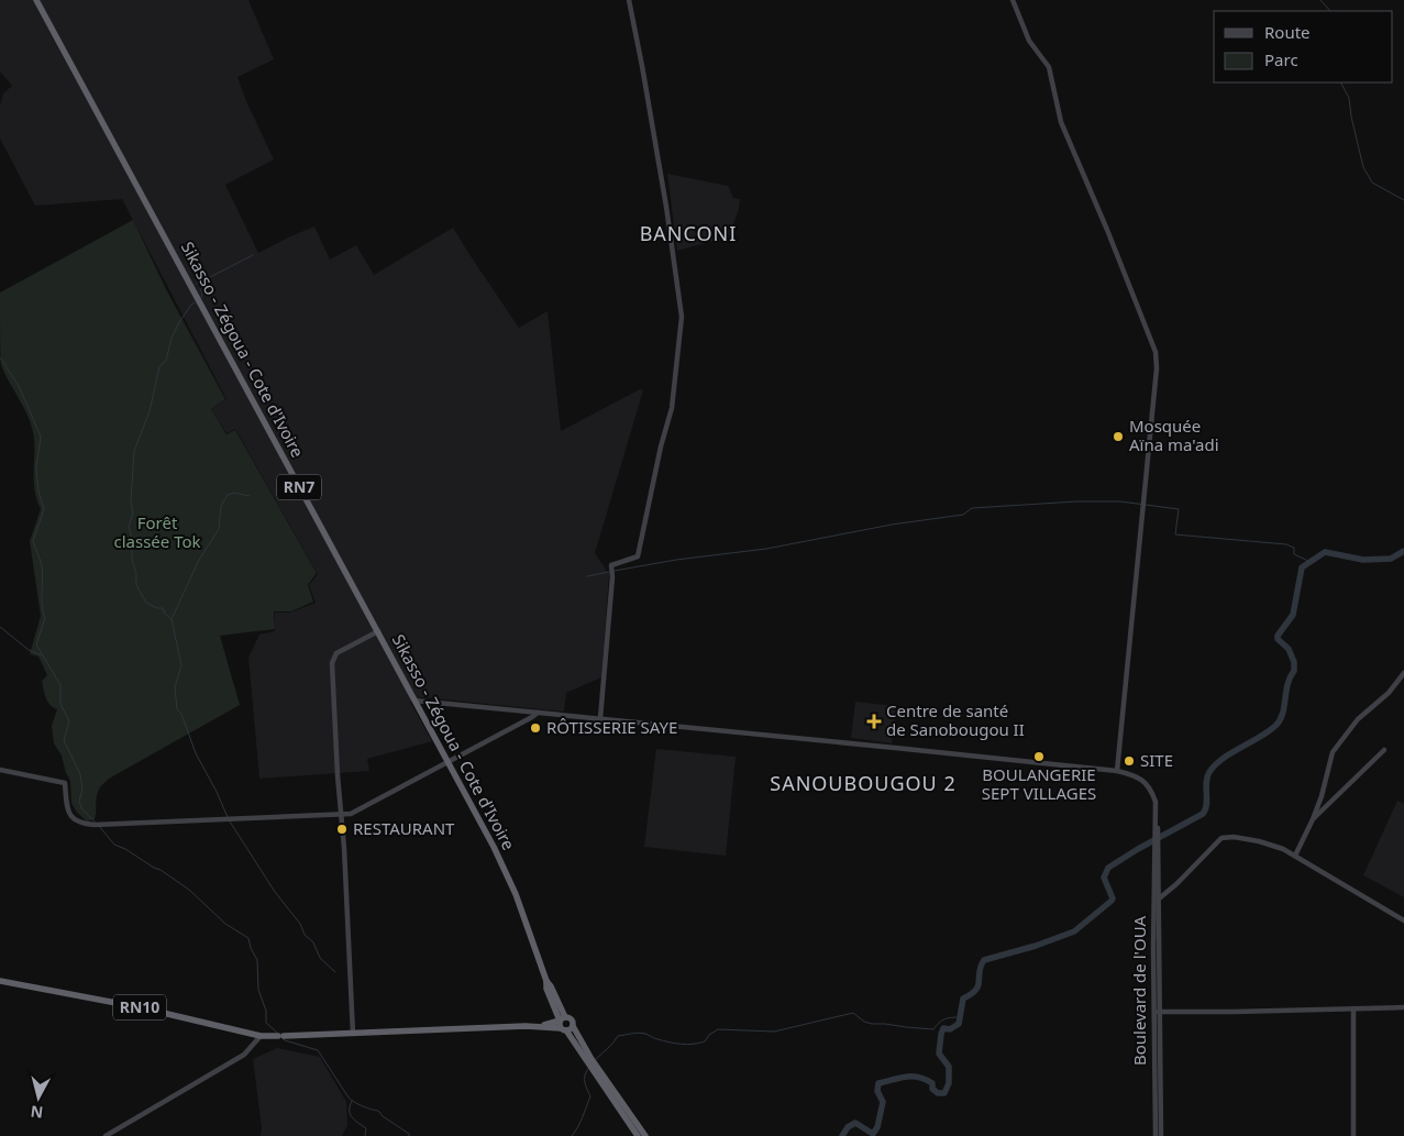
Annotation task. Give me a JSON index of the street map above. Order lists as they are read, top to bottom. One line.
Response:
{"streets":{"highway":["Sikasso - Zégoua - Cote d'Ivoire","RN7","RN10"],"street":["Boulevard de l'OUA"]},"crossings":[["Sikasso - Zégoua - Cote d'Ivoire","RN7"],["Sikasso - Zégoua - Cote d'Ivoire","RN10"],["RN7","RN10"]],"districts":["BANCONI","SANOUBOUGOU 2"],"parks":["Forêt classée Tok"],"places":{"other":["Mosquée Aïna ma'adi","RÔTISSERIE SAYE","BOULANGERIE SEPT VILLAGES","SITE","RESTAURANT"],"health":["Centre de santé de Sanobougou II"]},"legend":["Route","Parc"],"north":"bottom"}
